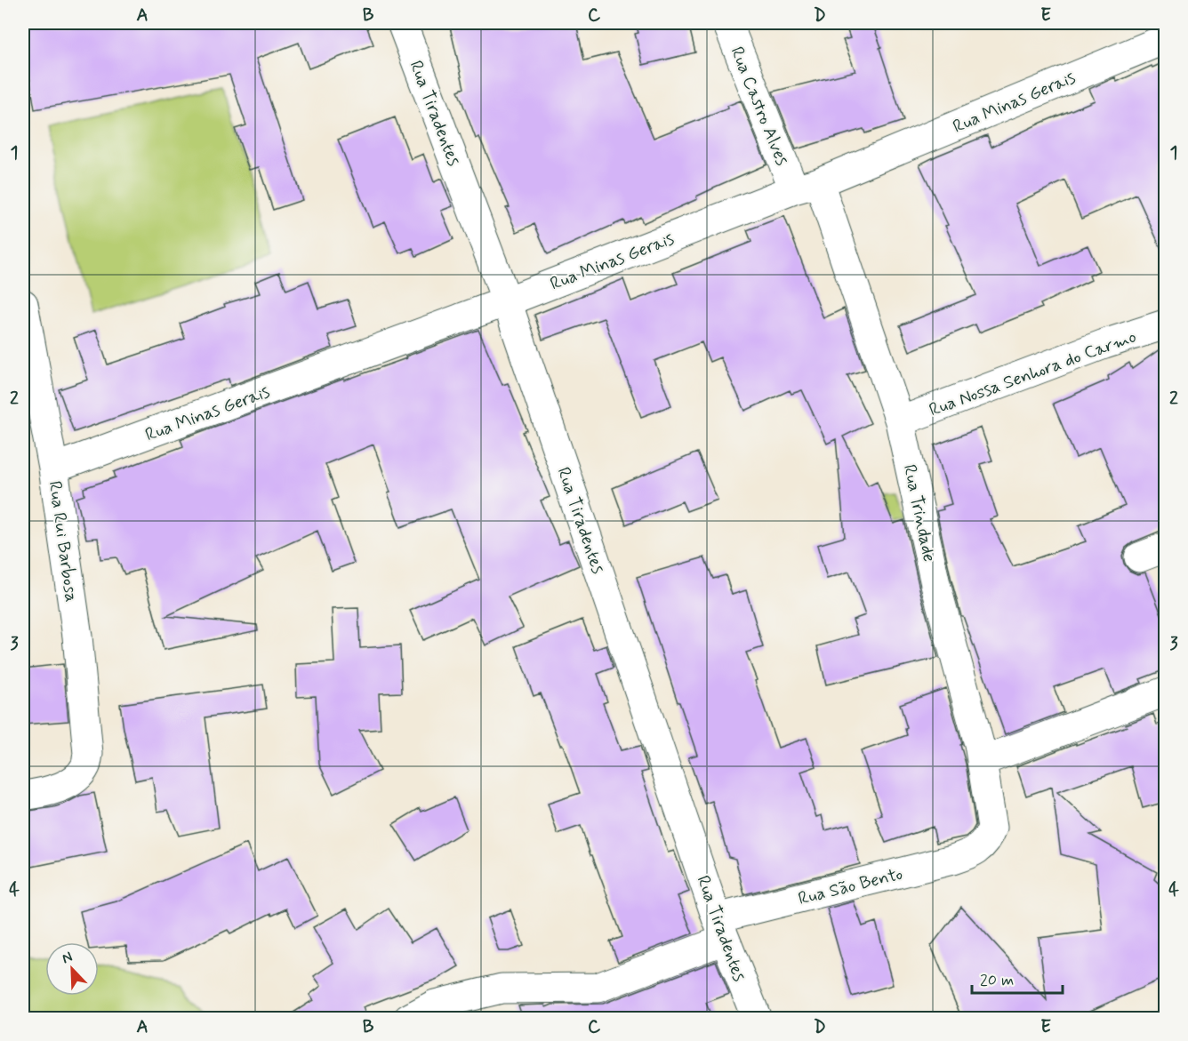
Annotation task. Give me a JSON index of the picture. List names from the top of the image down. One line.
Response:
{"streets":{"street":["Rua Minas Gerais","Rua Castro Alves","Rua Tiradentes","Rua Nossa Senhora do Carmo","Rua Trindade","Rua Rui Barbosa","Rua São Bento"]},"crossings":[["Rua Minas Gerais","Rua Castro Alves"],["Rua Minas Gerais","Rua Tiradentes"],["Rua Minas Gerais","Rua Trindade"],["Rua Minas Gerais","Rua Rui Barbosa"],["Rua Castro Alves","Rua Trindade"],["Rua Tiradentes","Rua São Bento"],["Rua Nossa Senhora do Carmo","Rua Trindade"],["Rua Trindade","Rua São Bento"]],"scale_bar":"20 m","north":"top left","grid":{"columns":["A","B","C","D","E"],"rows":["1","2","3","4"]}}
